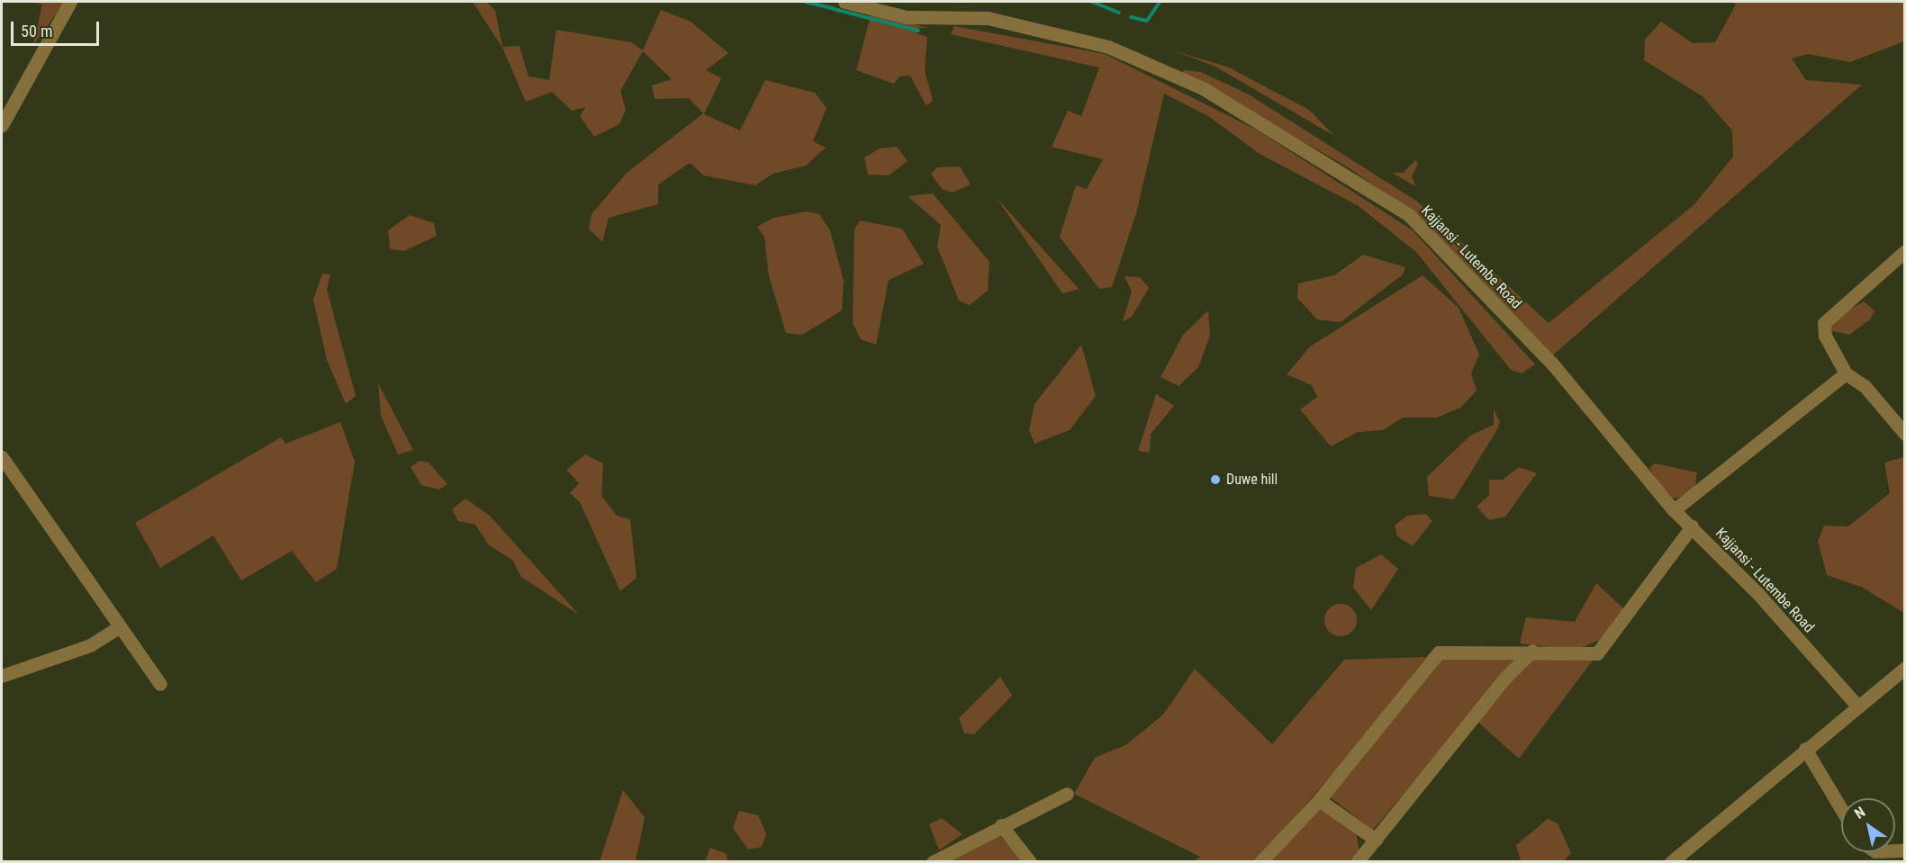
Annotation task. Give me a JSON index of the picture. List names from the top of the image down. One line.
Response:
{"streets":{"street":["Kajjansi - Lutembe Road"]},"places":["Duwe hill"],"scale_bar":"50 m","north":"top left"}
